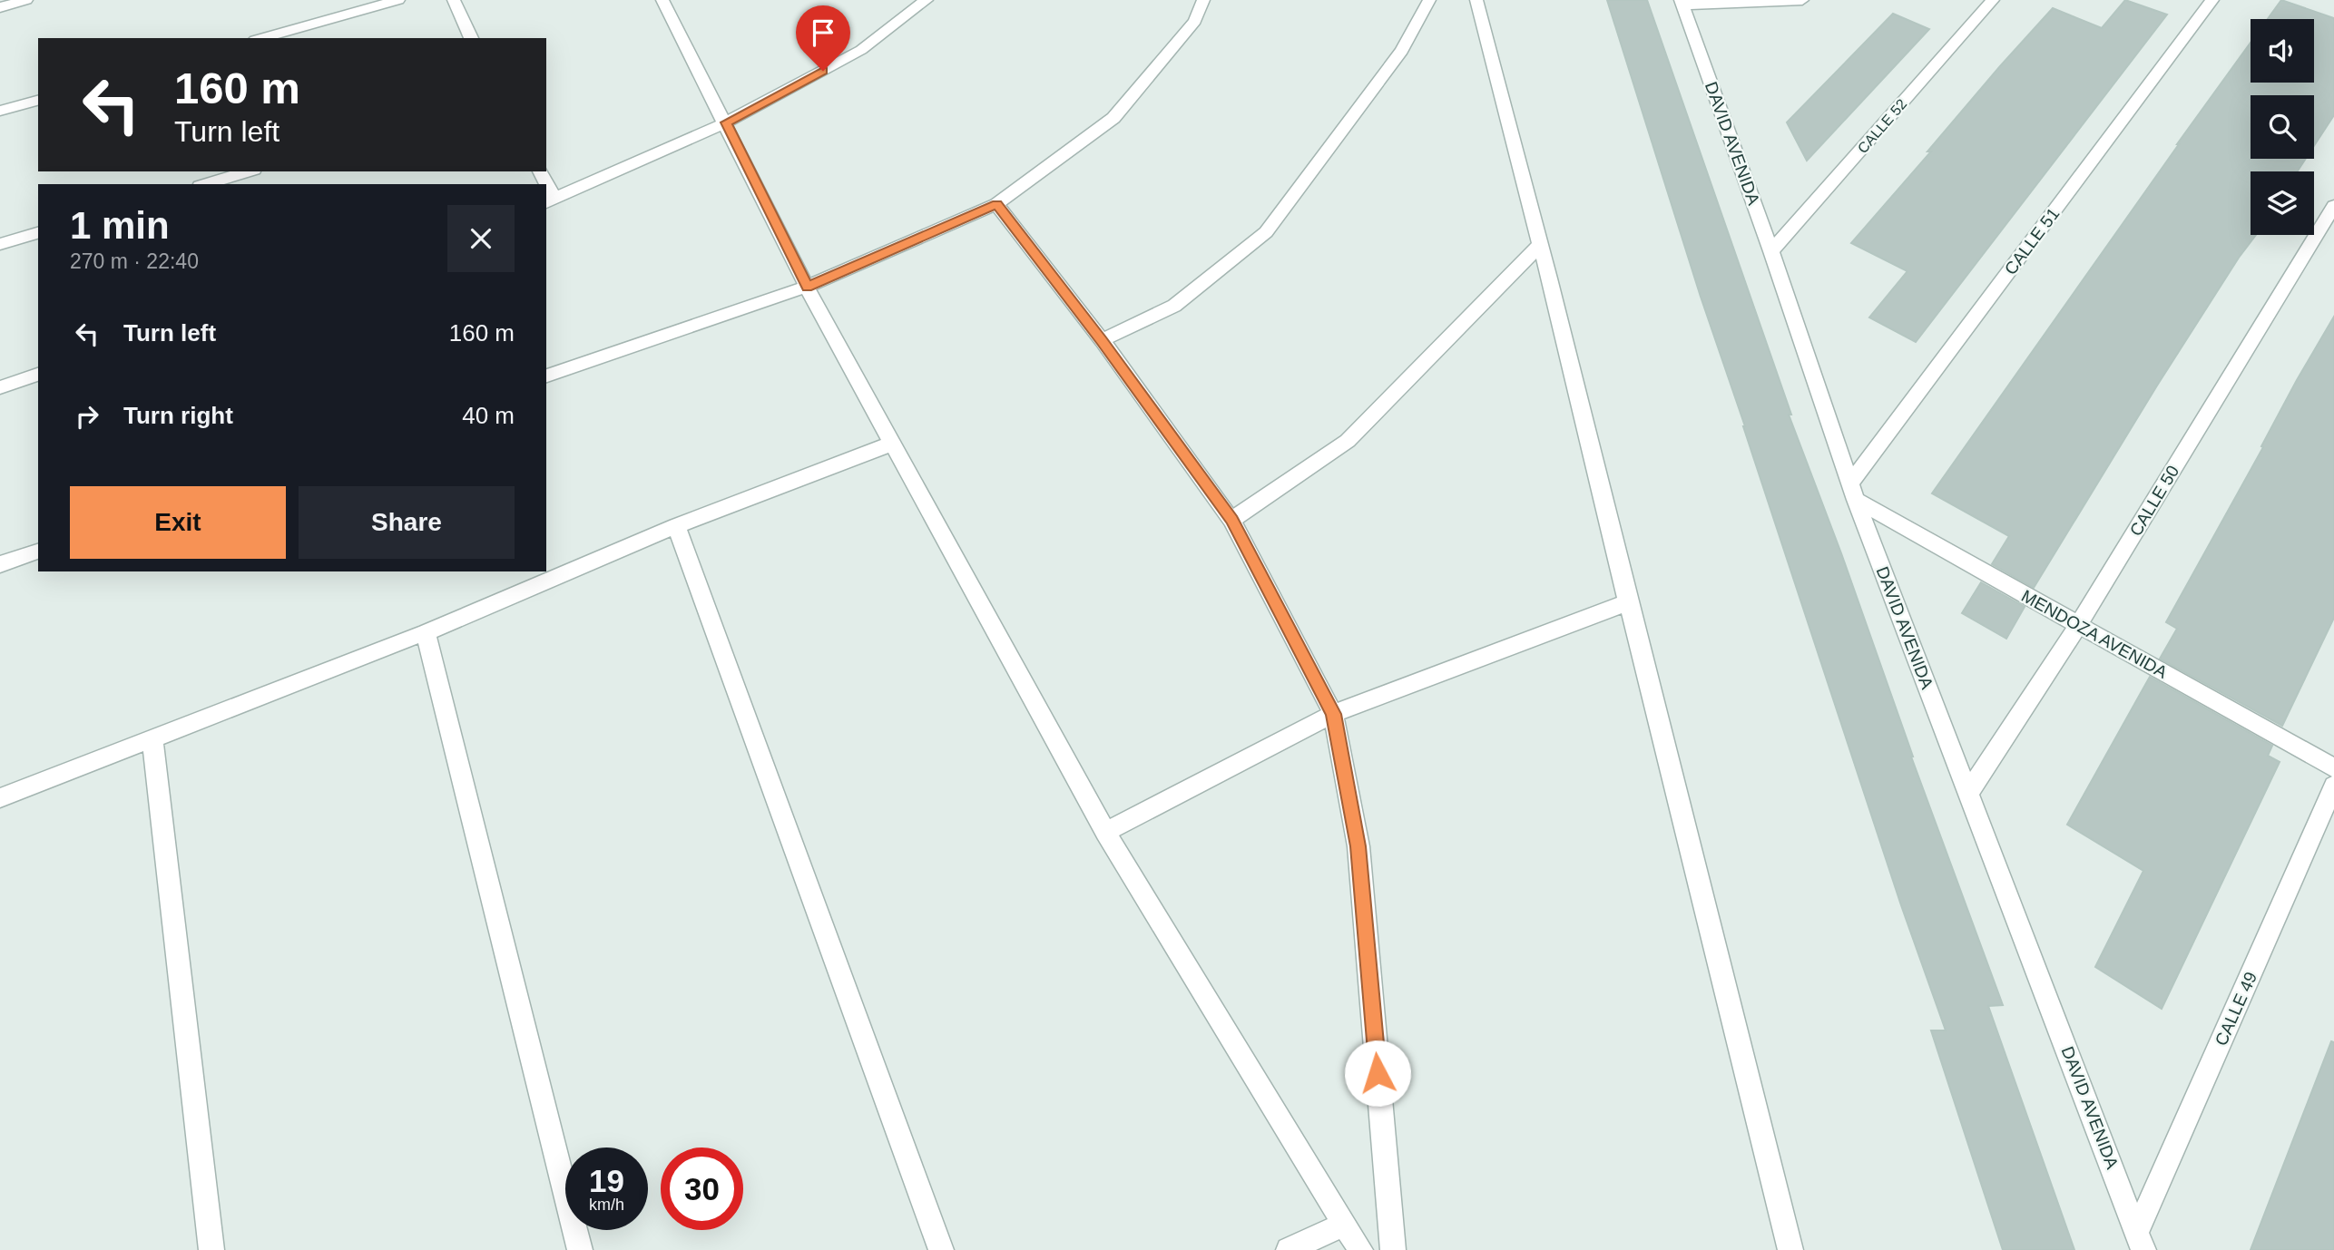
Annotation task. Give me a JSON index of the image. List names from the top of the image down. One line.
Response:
{"streets":{"street":["CALLE 52","DAVID AVENIDA","CALLE 51","CALLE 50","MENDOZA AVENIDA","CALLE 49"]},"crossings":[["CALLE 52","DAVID AVENIDA"],["DAVID AVENIDA","CALLE 51"],["DAVID AVENIDA","CALLE 50"],["DAVID AVENIDA","MENDOZA AVENIDA"],["DAVID AVENIDA","CALLE 49"],["CALLE 51","MENDOZA AVENIDA"],["CALLE 50","MENDOZA AVENIDA"]],"page":{"turn":["160 m","Turn left"],"heading":["1 min","270 m · 22:40"],"list":[{"name":"Turn left","value":"160 m"},{"name":"Turn right","value":"40 m"}],"buttons":["Exit","Share"],"speed":"19 km/h","limit":"30"}}
